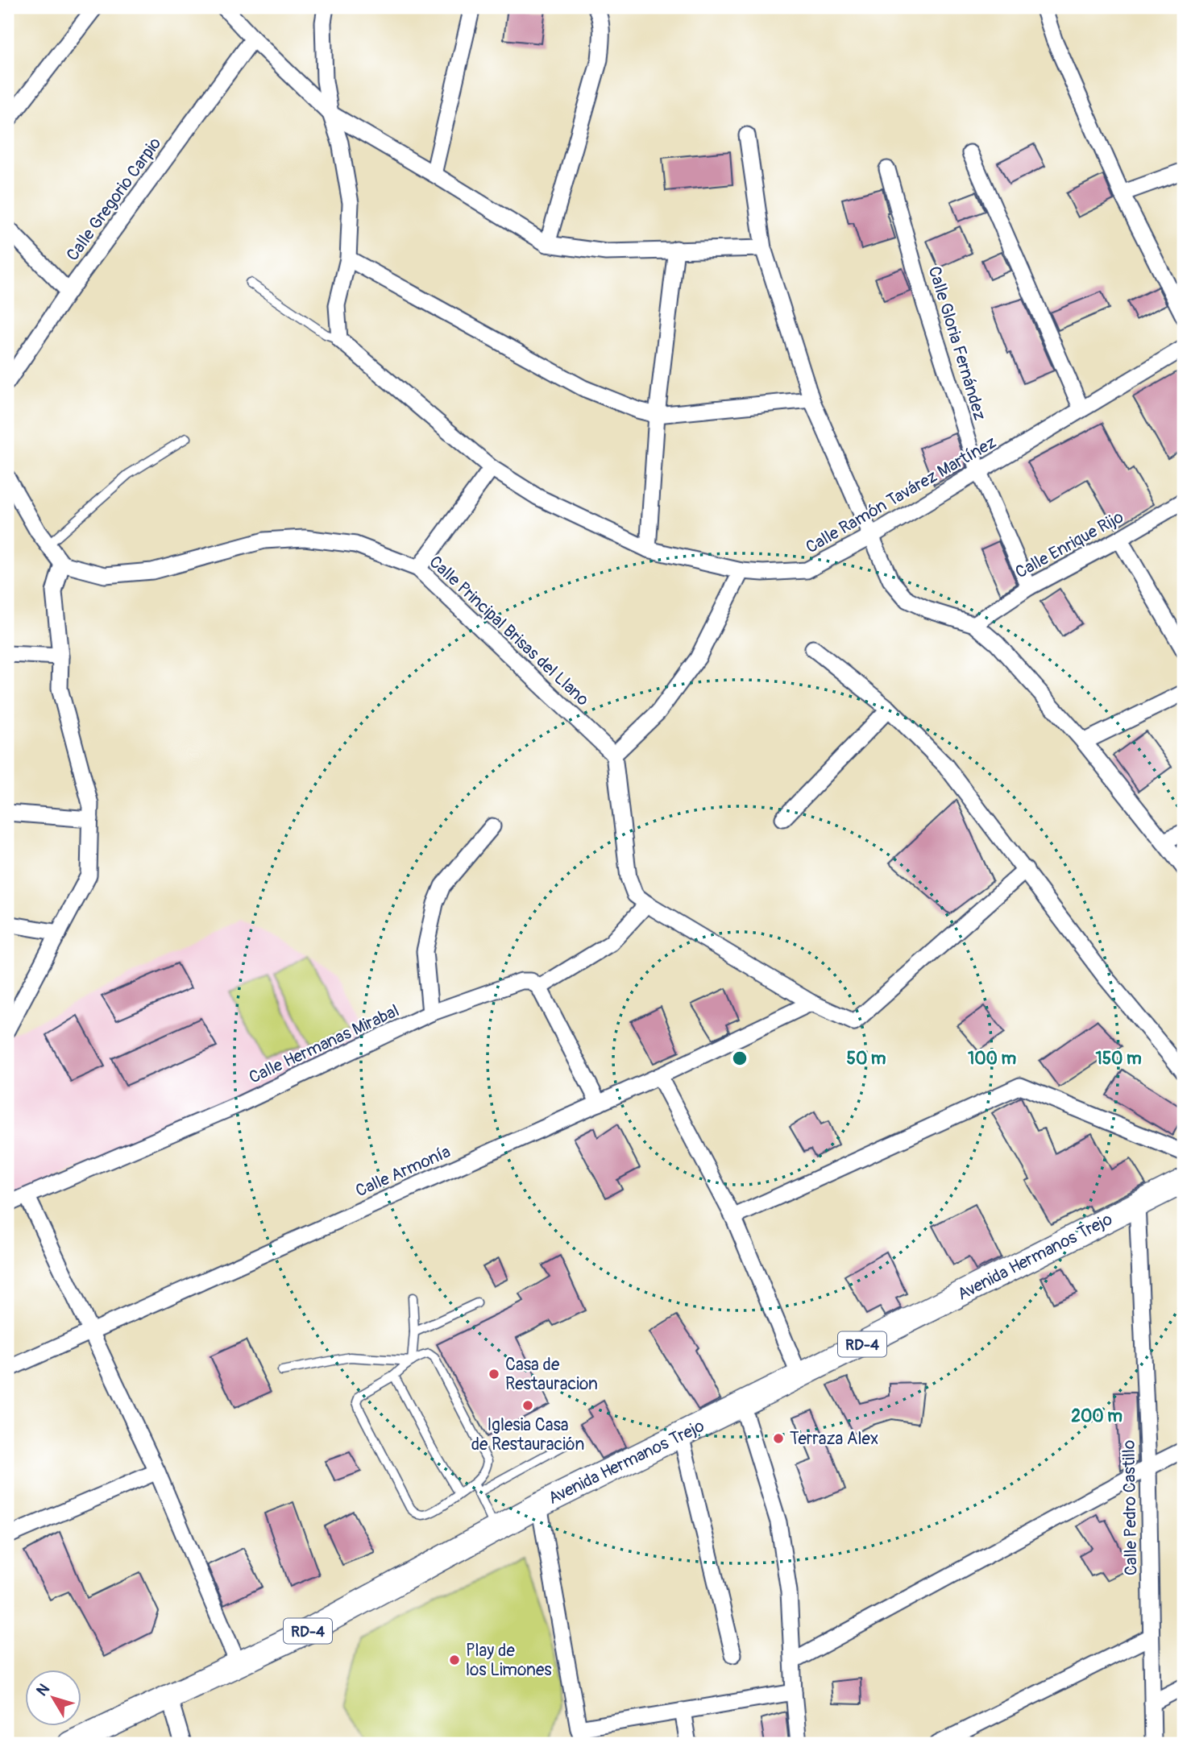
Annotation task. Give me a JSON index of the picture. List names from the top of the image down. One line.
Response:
{"streets":{"main road":["Avenida Hermanos Trejo","RD-4"],"street":["Calle Gregorio Carpio","Calle Gloria Fernández","Calle Ramón Tavárez Martínez","Calle Enrique Rijo","Calle Principal Brisas del Llano","Calle Hermanas Mirabal","Calle Armonía","Calle Pedro Castillo"]},"crossings":[["Calle Gloria Fernández","Calle Ramón Tavárez Martínez"],["Calle Gloria Fernández","Calle Enrique Rijo"],["Avenida Hermanos Trejo","Calle Pedro Castillo"]],"places":["Casa de Restauracion","Iglesia Casa de Restauración","Terraza Alex","Play de los Limones"],"north":"top left","rings":["50 m","100 m","150 m","200 m"]}
